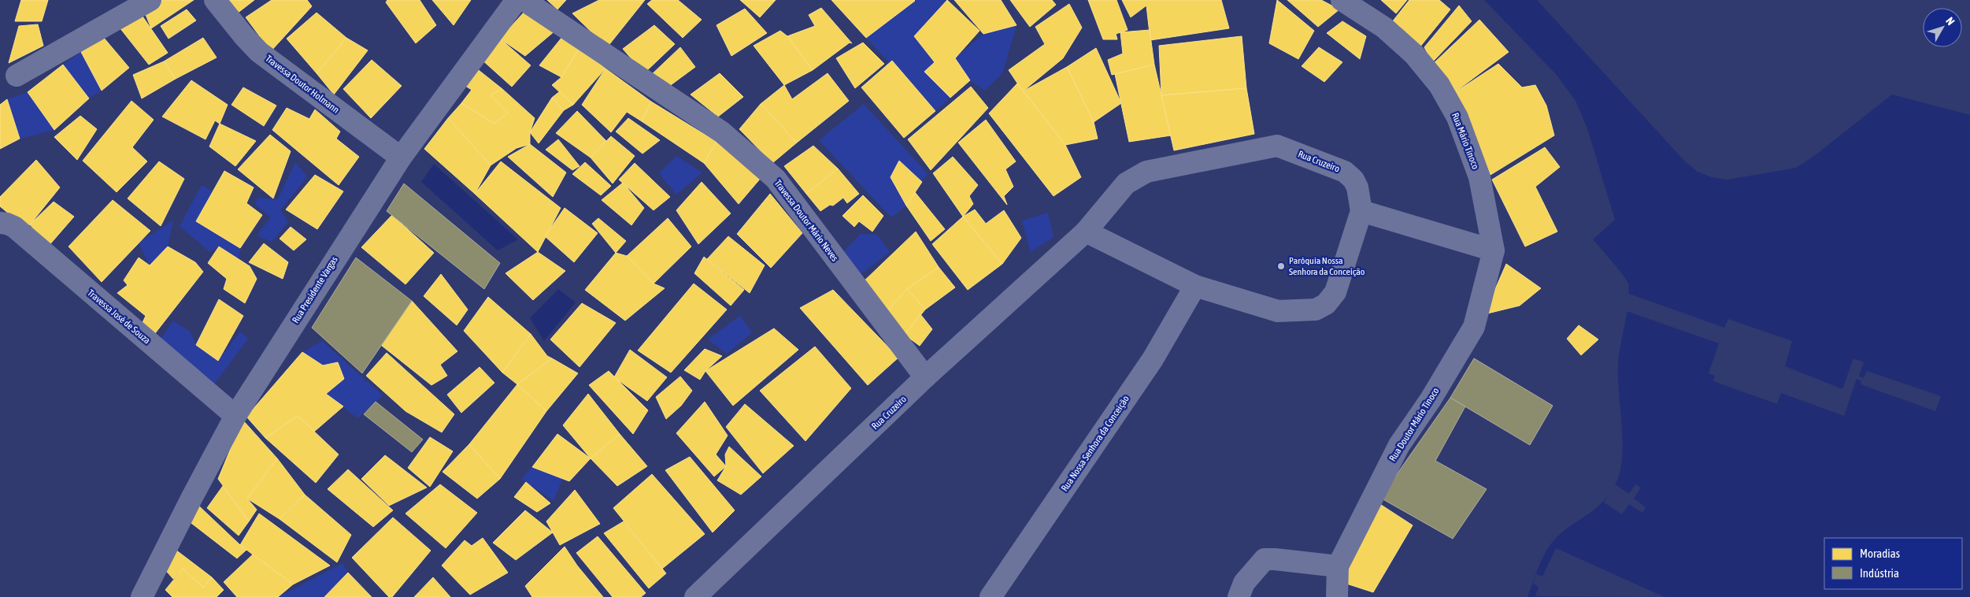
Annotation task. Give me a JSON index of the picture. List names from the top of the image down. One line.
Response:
{"streets":{"street":["Travessa Doutor Holmann","Rua Mário Tinoco","Rua Cruzeiro","Travessa Doutor Mário Neves","Rua Presidente Vargas","Travessa José de Souza","Rua Doutor Mário Tinoco","Rua Nossa Senhora da Conceição"]},"crossings":[["Travessa Doutor Holmann","Rua Presidente Vargas"],["Rua Mário Tinoco","Rua Doutor Mário Tinoco"],["Rua Cruzeiro","Travessa Doutor Mário Neves"],["Rua Cruzeiro","Rua Nossa Senhora da Conceição"],["Rua Presidente Vargas","Travessa José de Souza"]],"places":["Paróquia Nossa Senhora da Conceição"],"legend":["Moradias","Indústria"],"north":"top right"}
